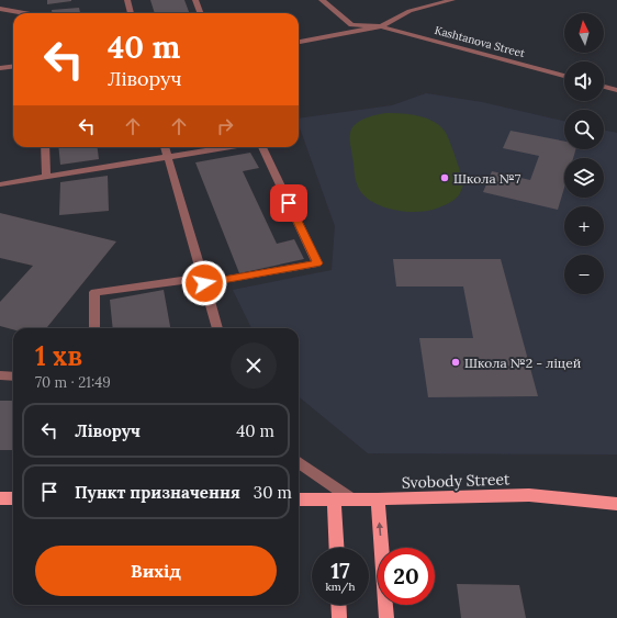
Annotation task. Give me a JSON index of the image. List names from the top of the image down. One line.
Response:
{"streets":{"main road":["Svobody Street"],"street":["Kashtanova Street"]},"places":["Школа №7","Школа №2 - ліцей"],"north":"top","page":{"map_buttons":["+","−"],"turn":["40 m","Ліворуч"],"heading":["1 хв","70 m · 21:49"],"list":[{"name":"Ліворуч","value":"40 m"},{"name":"Пункт призначення","value":"30 m"}],"buttons":"Вихід","speed":"17 km/h","limit":"20"}}
